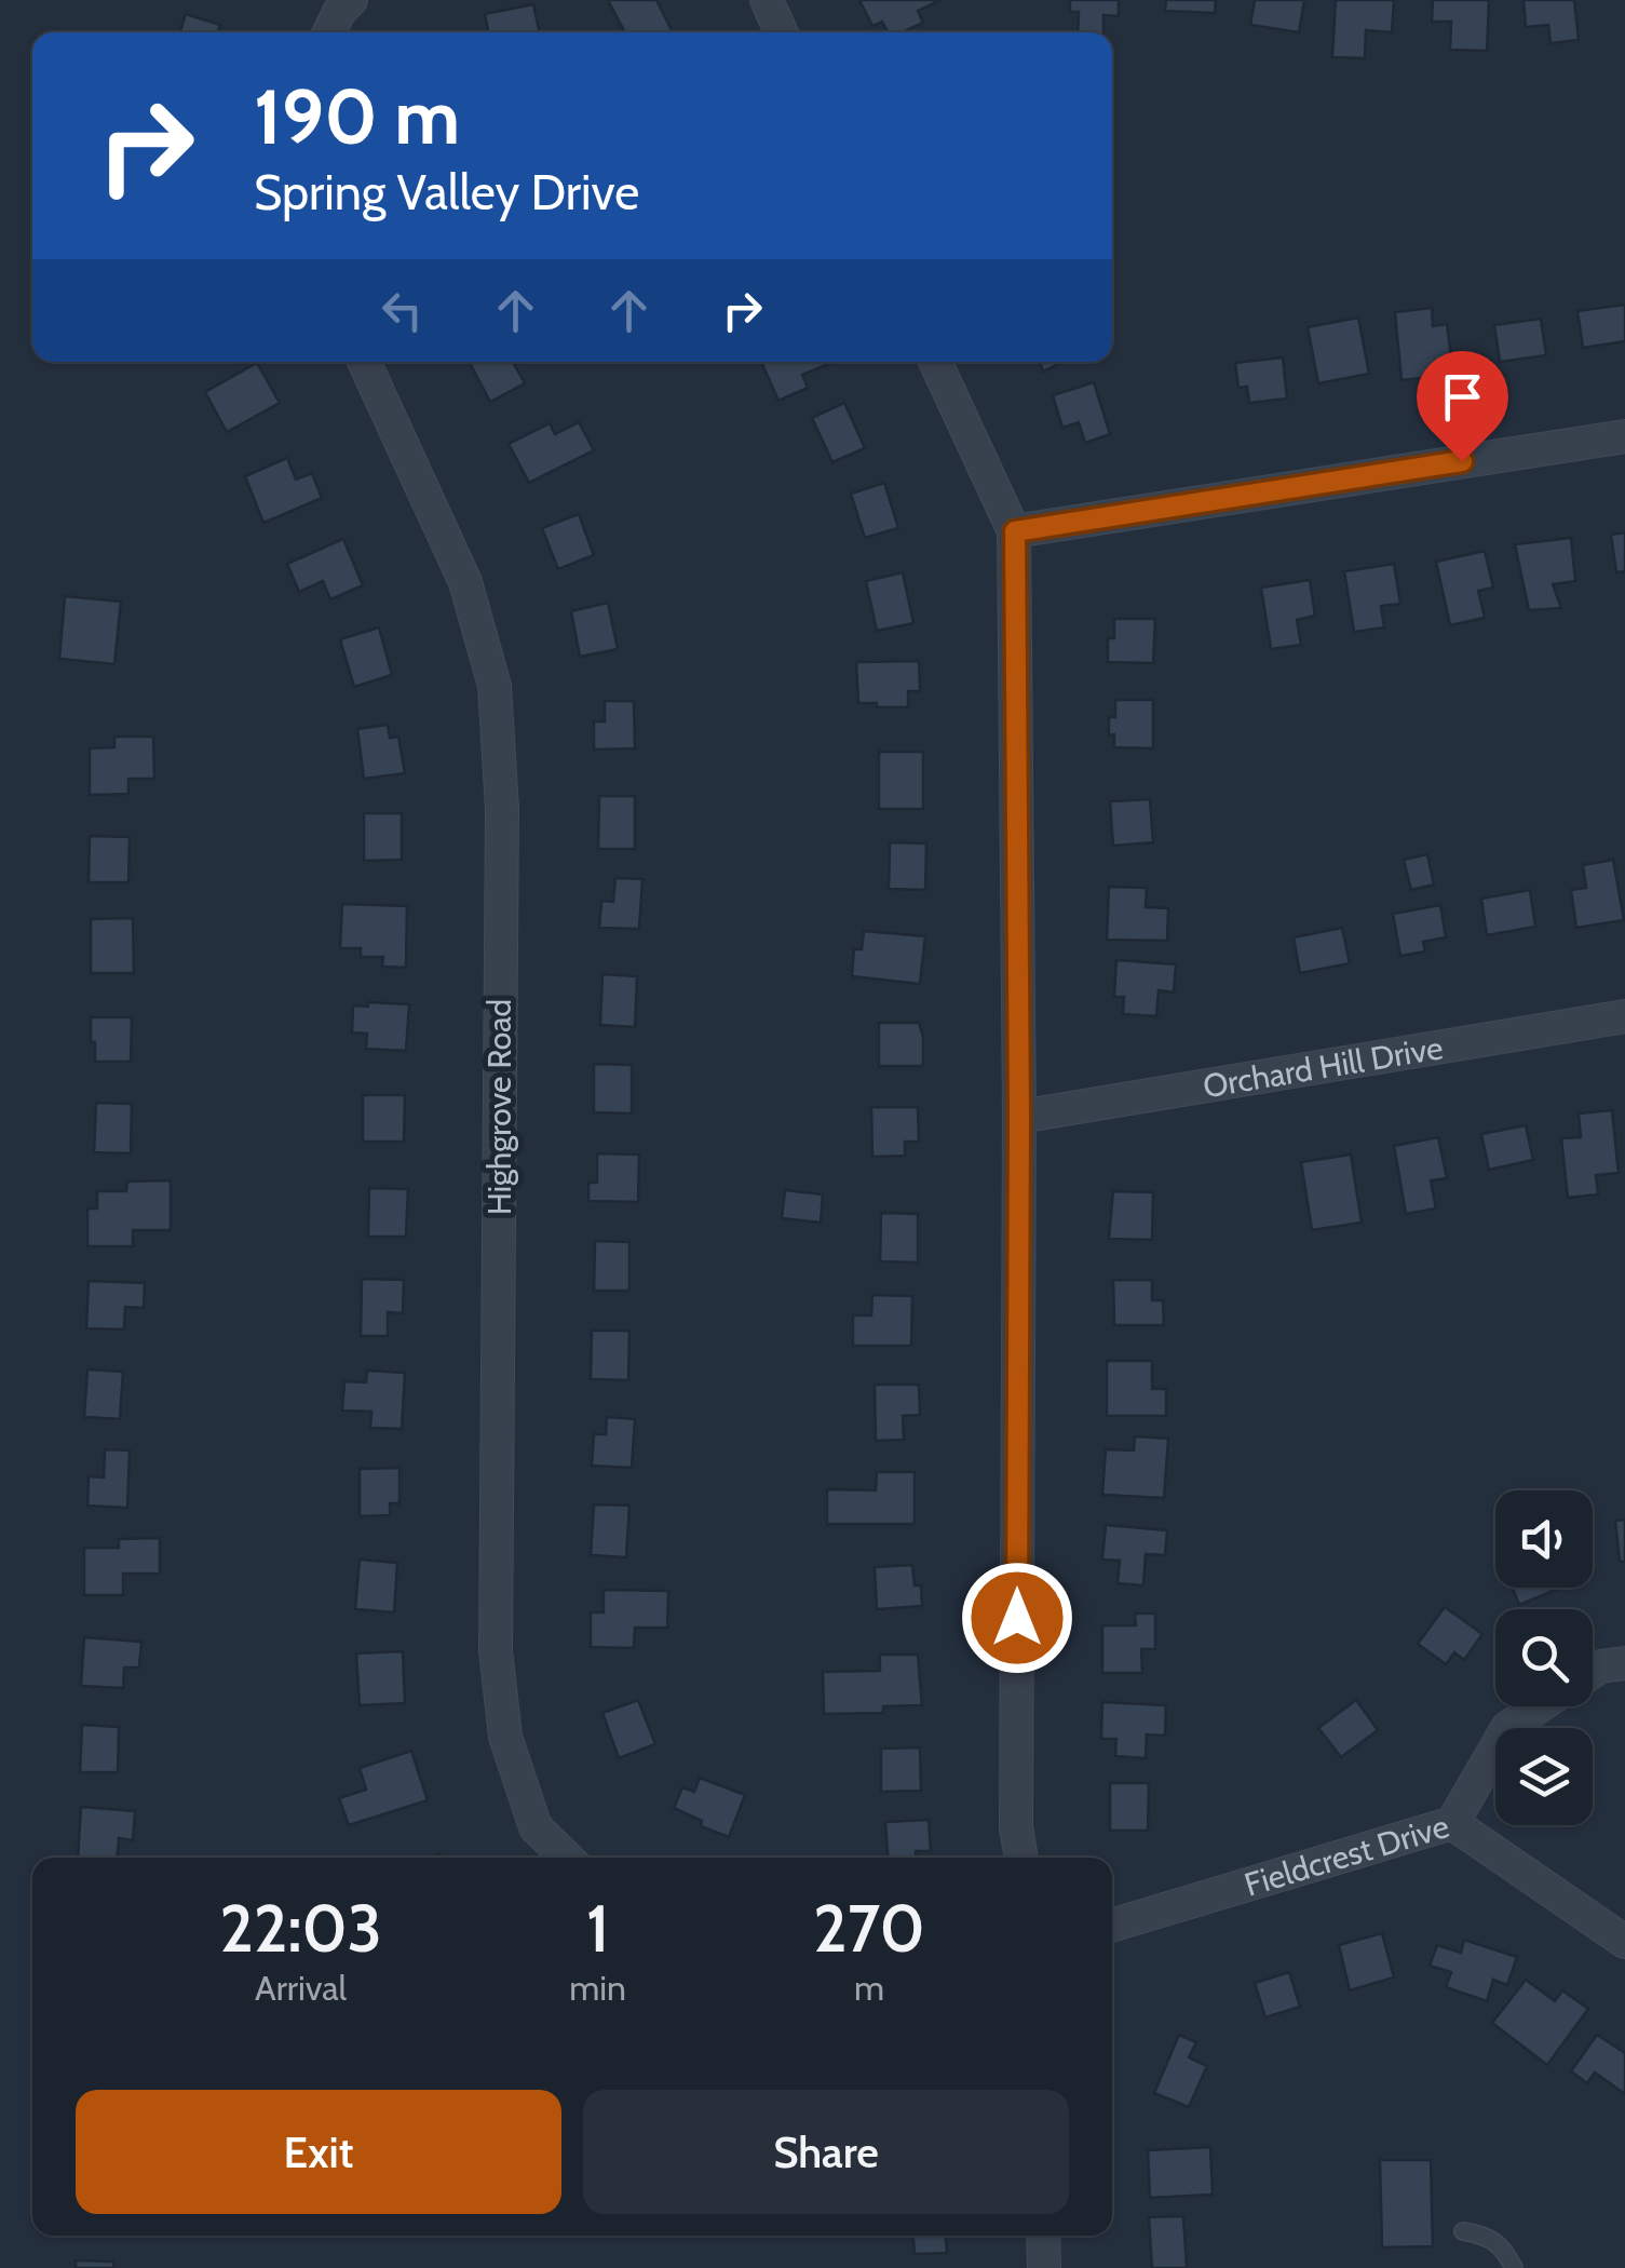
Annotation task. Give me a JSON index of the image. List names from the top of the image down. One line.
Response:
{"streets":{"street":["Orchard Hill Drive","Highgrove Road","Fieldcrest Drive"]},"page":{"turn":["190 m","Spring Valley Drive"],"eta":["22:03","Arrival","1","min","270","m"],"buttons":["Exit","Share"]}}
